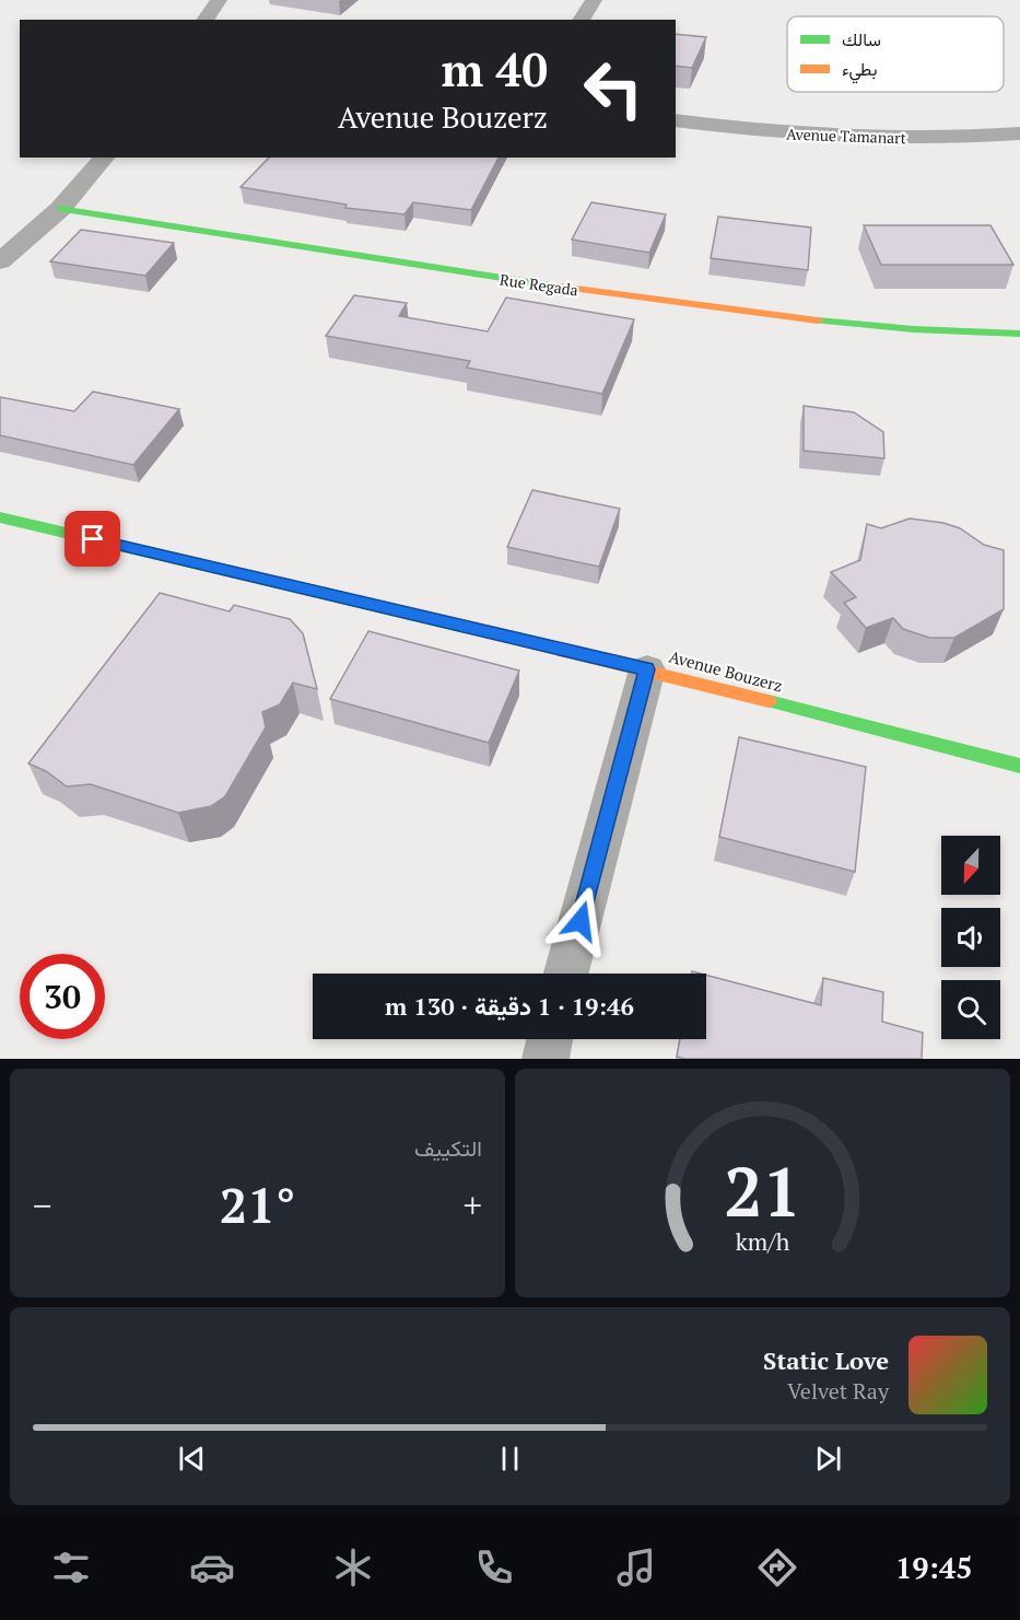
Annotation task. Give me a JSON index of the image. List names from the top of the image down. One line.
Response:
{"streets":{"street":["Avenue Tamanart","Rue Regada","Avenue Bouzerz"]},"legend":["سالك","بطيء"],"north":"bottom","page":{"turn":["40 m","Avenue Bouzerz"],"limit":"30","trip":"19:46 · 1 دقيقة · 130 m","tile":"التكييف","heat":["−","21°","+"],"song":["Static Love","Velvet Ray"],"tabs":"19:45","gauge":["21","km/h"]}}
